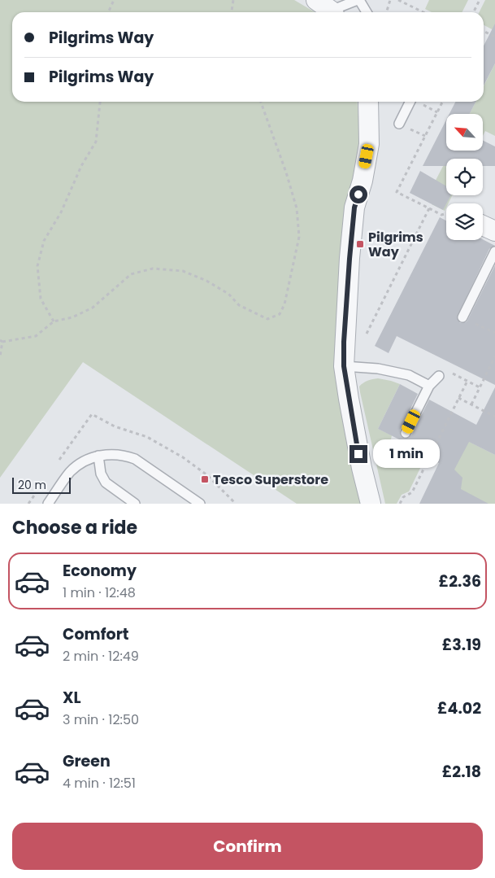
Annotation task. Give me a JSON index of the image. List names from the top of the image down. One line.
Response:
{"places":{"transit":["Pilgrims Way","Tesco Superstore"]},"scale_bar":"20 m","north":"top left","page":{"banner":["Pilgrims Way","Pilgrims Way"],"bubble":"1 min","scale":"20 m","heading":"Choose a ride","list":[{"name":"Economy","note":"1 min · 12:48","value":"£2.36"},{"name":"Comfort","note":"2 min · 12:49","value":"£3.19"},{"name":"XL","note":"3 min · 12:50","value":"£4.02"},{"name":"Green","note":"4 min · 12:51","value":"£2.18"}],"buttons":"Confirm"}}
